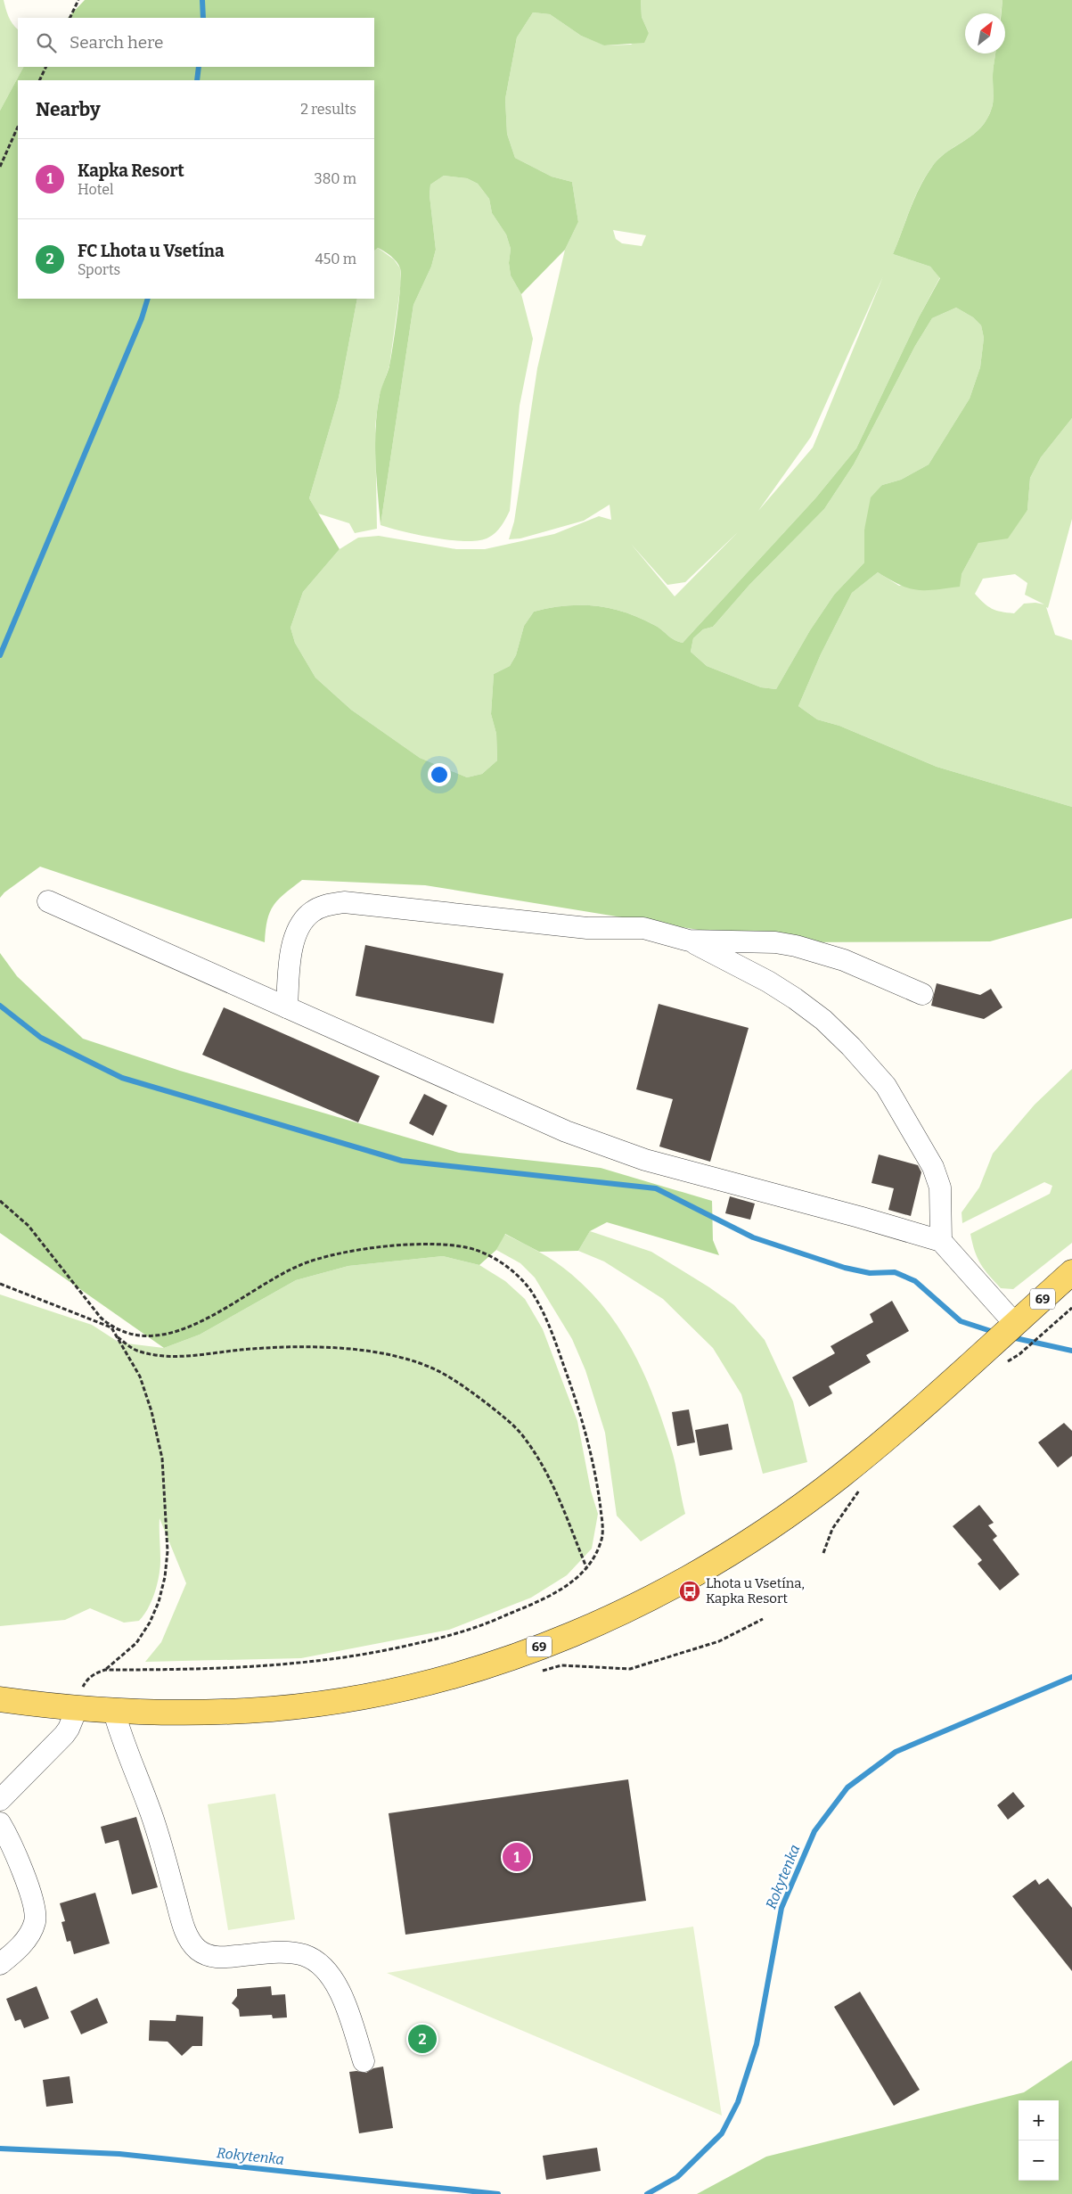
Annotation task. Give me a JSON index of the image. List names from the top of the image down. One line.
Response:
{"streets":{"main road":["69"]},"water":["Rokytenka"],"places":{"bus stop":["Lhota u Vsetína, Kapka Resort"]},"north":"top right","page":{"search":"Search here","heading":["Nearby","2 results"],"list":[{"mark":"1","name":"Kapka Resort","note":"Hotel","value":"380 m"},{"mark":"2","name":"FC Lhota u Vsetína","note":"Sports","value":"450 m"}],"pins":["1","2"],"map_buttons":["+","−"]}}
